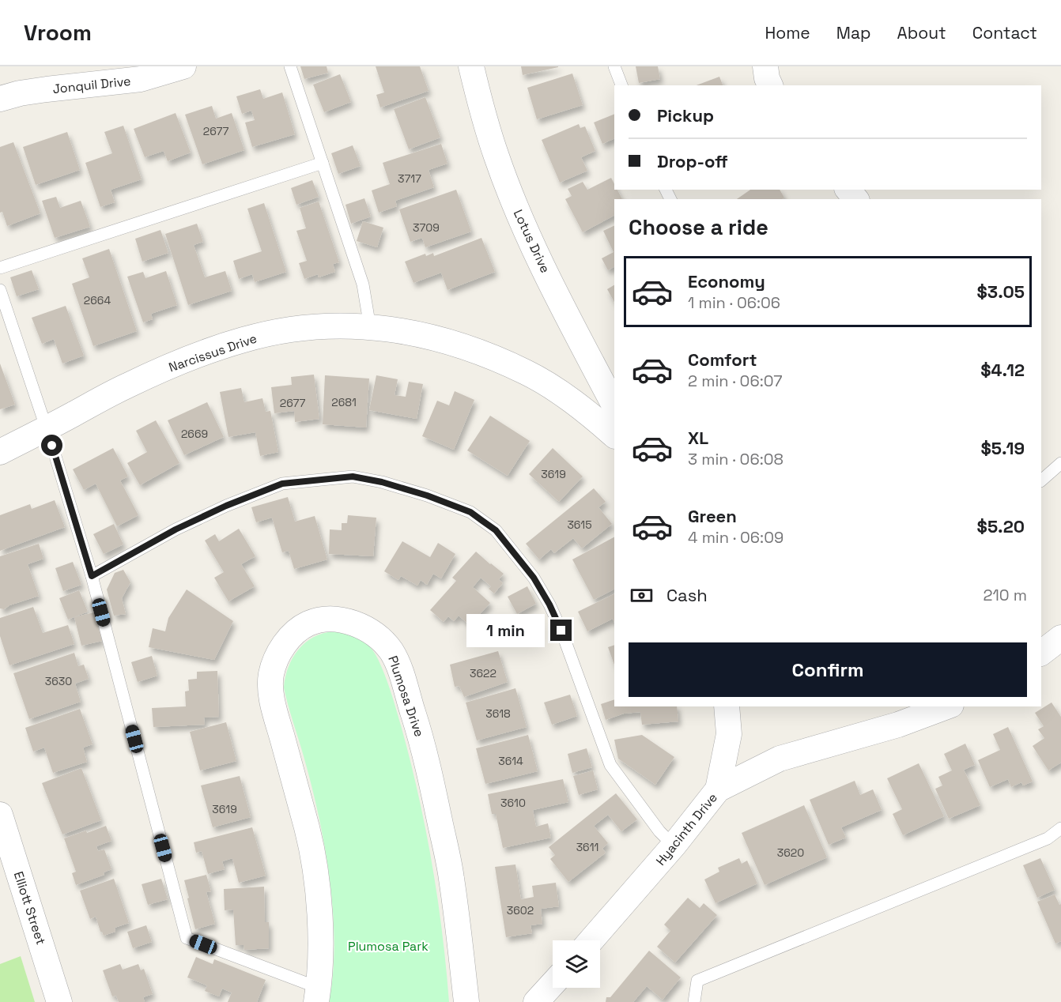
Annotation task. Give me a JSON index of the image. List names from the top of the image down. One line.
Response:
{"streets":{"street":["Jonquil Drive","Lotus Drive","Narcissus Drive","Plumosa Drive","Hyacinth Drive","Elliott Street"]},"parks":["Plumosa Park"],"house_numbers":["2677","3717","3709","2664","2681","2677","2669","3619","3615","3622","3630","3618","3614","3610","3619","3611","3620","3602"],"page":{"header":"Vroom","nav":["Home","Map","About","Contact"],"banner":["Pickup","Drop-off"],"heading":"Choose a ride","list":[{"name":"Economy","note":"1 min · 06:06","value":"$3.05"},{"name":"Comfort","note":"2 min · 06:07","value":"$4.12"},{"name":"XL","note":"3 min · 06:08","value":"$5.19"},{"name":"Green","note":"4 min · 06:09","value":"$5.20"}],"pay":["Cash","210 m"],"bubble":"1 min","buttons":"Confirm"}}
